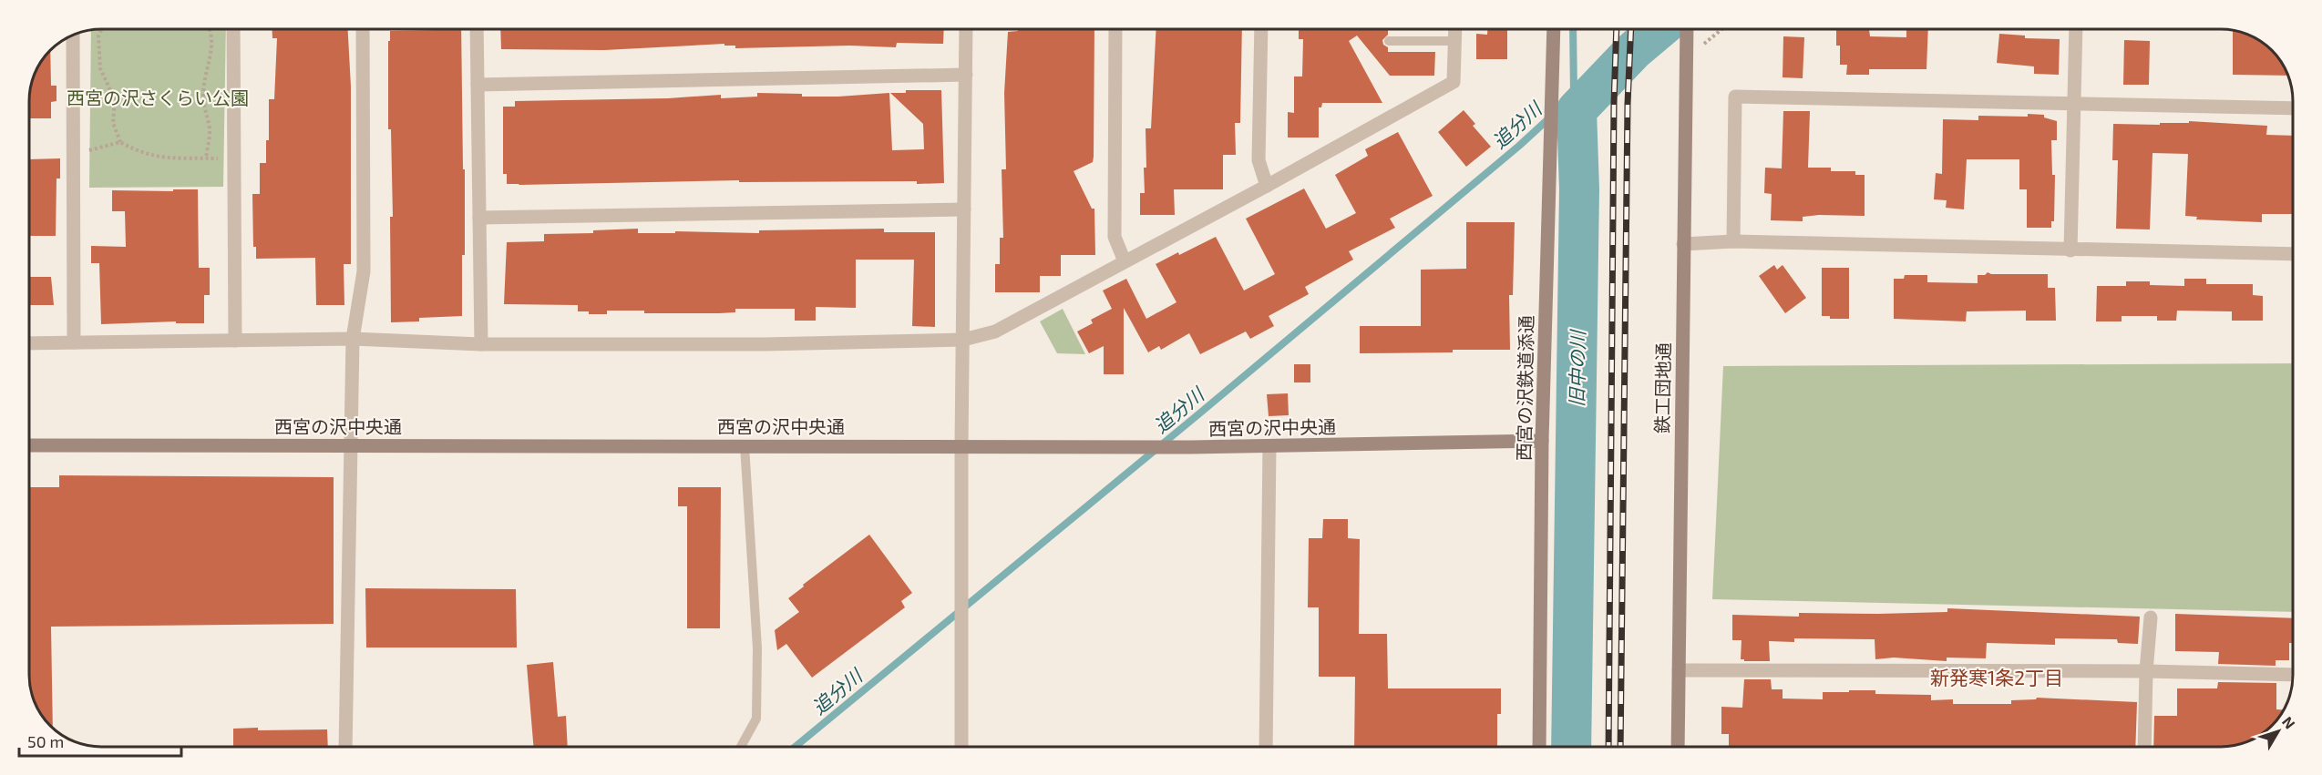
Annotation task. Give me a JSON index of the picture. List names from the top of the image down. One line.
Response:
{"streets":{"street":["西宮の沢鉄道添通","鉄工団地通","西宮の沢中央通"]},"crossings":[["西宮の沢鉄道添通","西宮の沢中央通"]],"districts":["新発寒1条2丁目"],"water":["追分川","旧中の川"],"parks":["西宮の沢さくらい公園"],"scale_bar":"50 m","north":"top right"}
